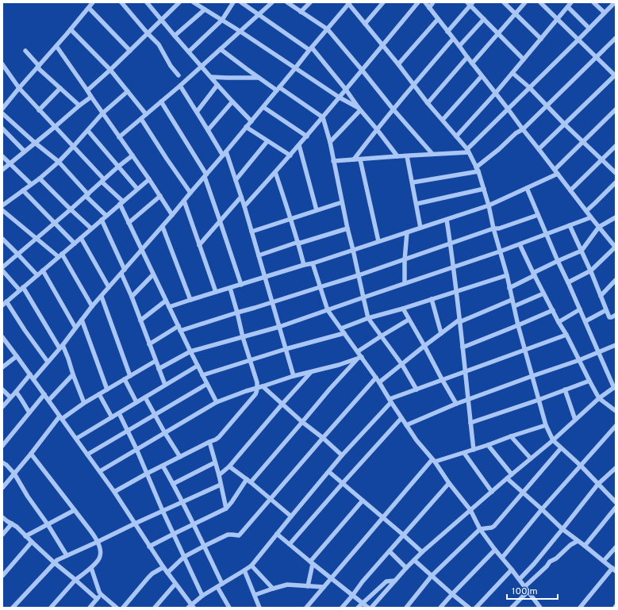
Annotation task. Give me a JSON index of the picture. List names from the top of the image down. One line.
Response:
{"scale_bar":"100 m"}
